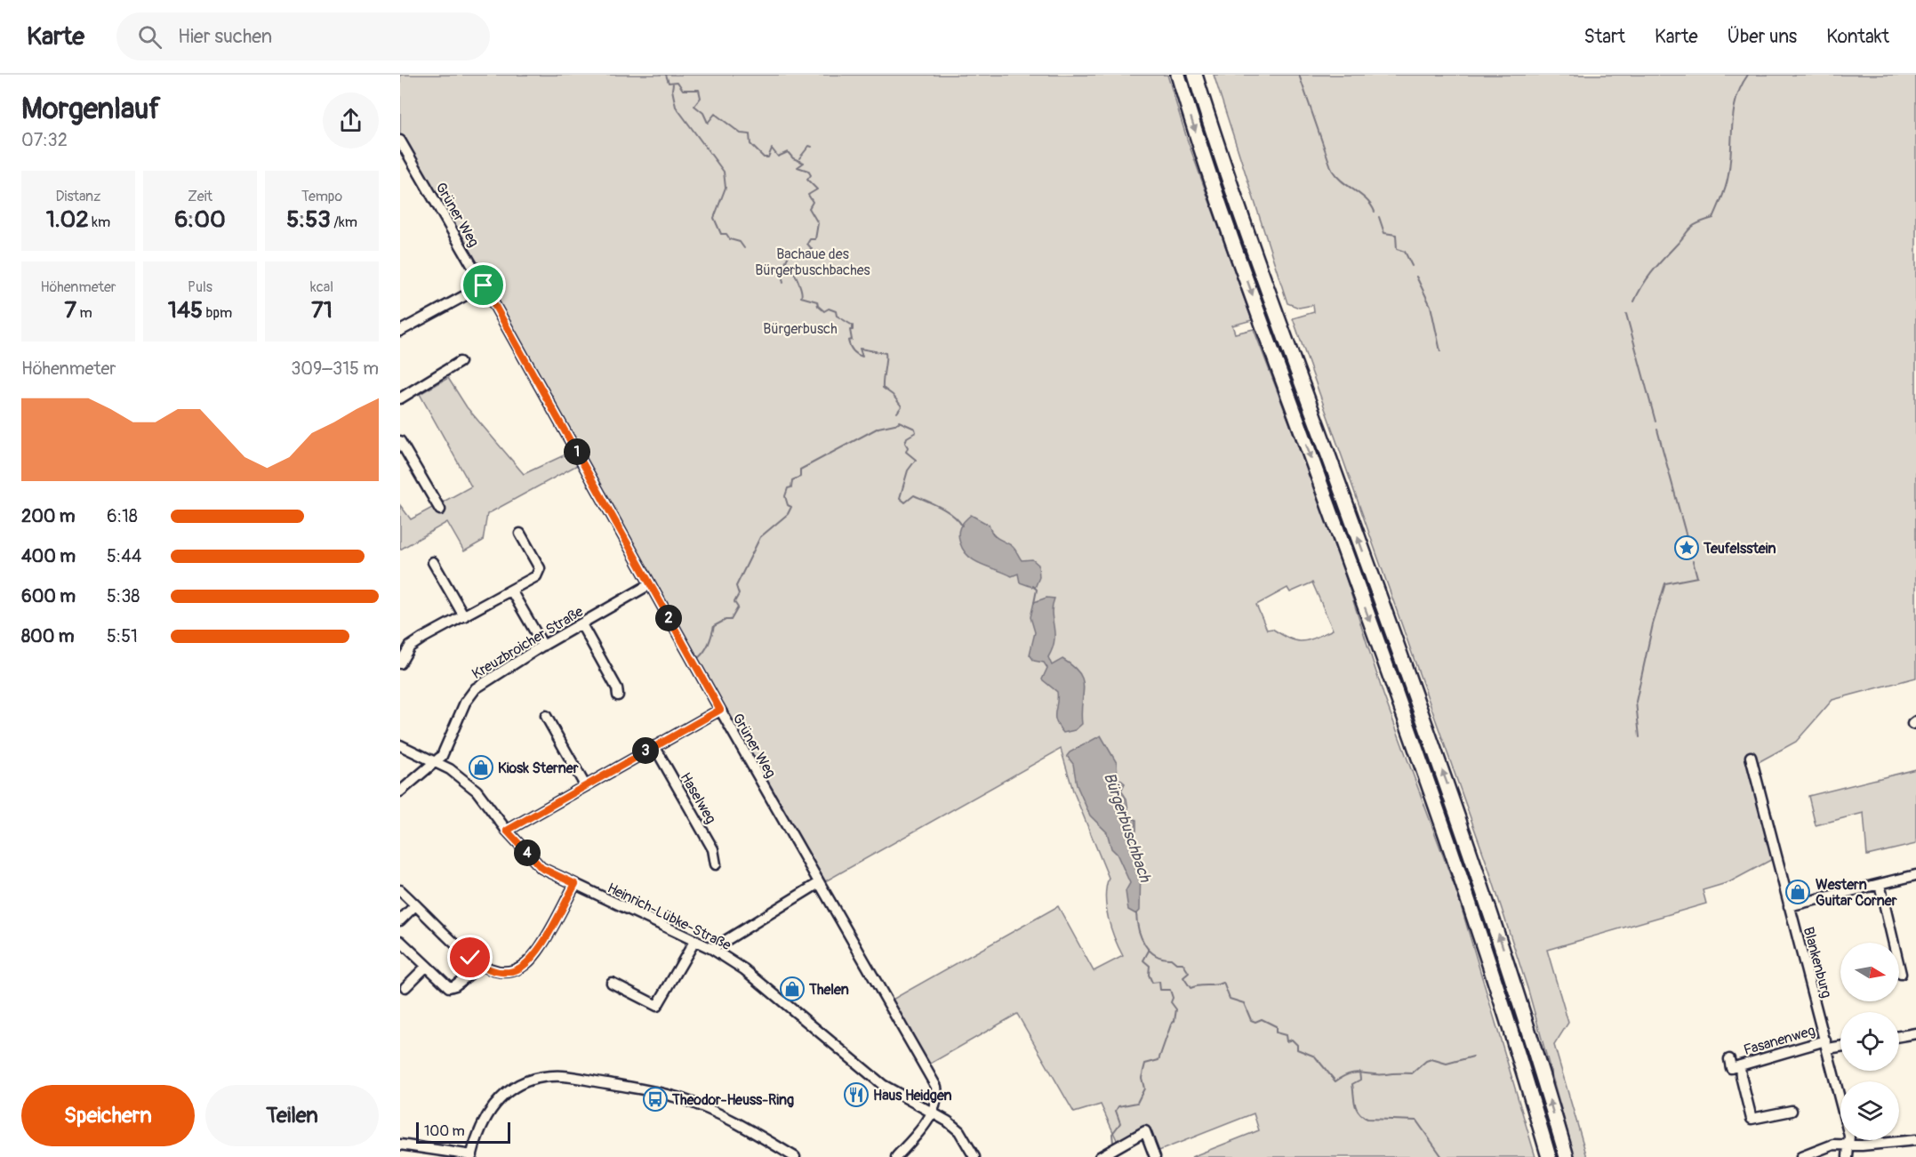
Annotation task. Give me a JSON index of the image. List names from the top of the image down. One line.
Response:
{"streets":{"street":["Grüner Weg","Kreuzbroicher Straße","Haselweg","Heinrich-Lübke-Straße","Blankenburg","Fasanenweg"]},"crossings":[["Grüner Weg","Kreuzbroicher Straße"],["Grüner Weg","Heinrich-Lübke-Straße"],["Kreuzbroicher Straße","Heinrich-Lübke-Straße"],["Blankenburg","Fasanenweg"]],"water":["Bürgerbuschbach"],"parks":["Bachaue des Bürgerbuschbaches","Bürgerbusch"],"places":{"place":["Teufelsstein"],"shop":["Kiosk Sterner","Western Guitar Corner","Thelen"],"restaurant":["Haus Heidgen"],"bus stop":["Theodor-Heuss-Ring"]},"scale_bar":"100 m","north":"right","page":{"header":"Karte","search":"Hier suchen","nav":["Start","Karte","Über uns","Kontakt"],"heading":["Morgenlauf","07:32"],"stats":[["Distanz","1.02 km"],["Zeit","6:00"],["Tempo","5:53 /km"],["Höhenmeter","7 m"],["Puls","145 bpm"],["kcal","71"]],"chart":["Höhenmeter","309–315 m"],"pins":["1","2","3","4"],"list":[{"name":"200 m","note":"6:18"},{"name":"400 m","note":"5:44"},{"name":"600 m","note":"5:38"},{"name":"800 m","note":"5:51"}],"buttons":["Speichern","Teilen"],"scale":"100 m"}}
